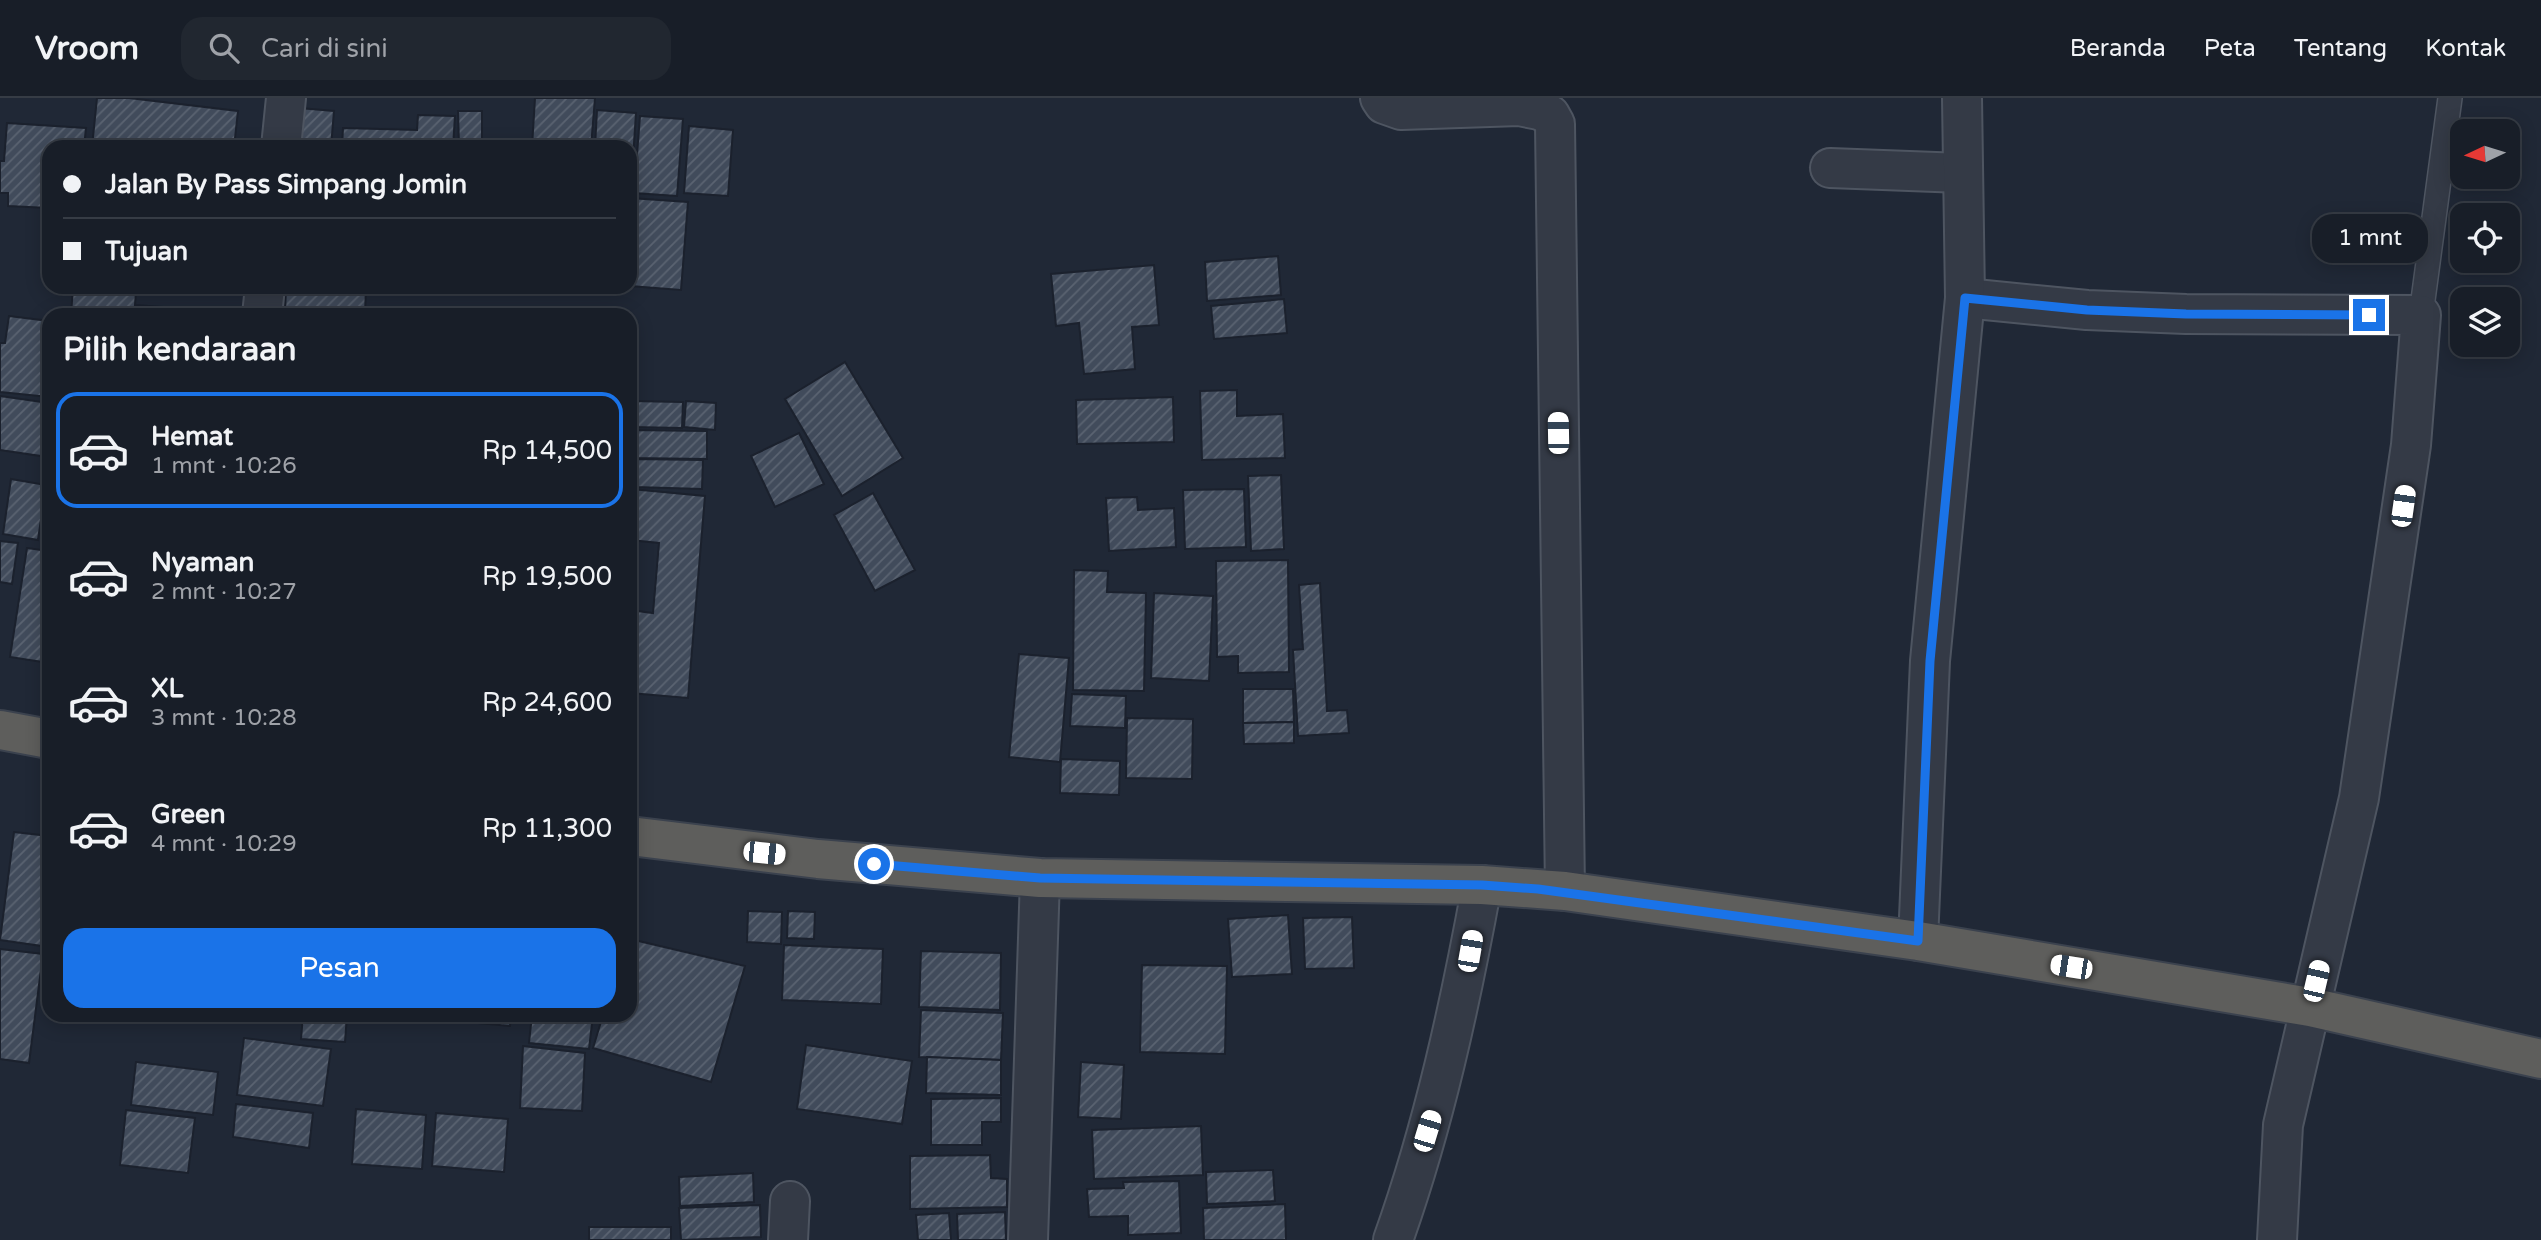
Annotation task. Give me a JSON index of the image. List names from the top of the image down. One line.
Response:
{"north":"left","page":{"header":"Vroom","search":"Cari di sini","nav":["Beranda","Peta","Tentang","Kontak"],"banner":["Jalan By Pass Simpang Jomin","Tujuan"],"bubble":"1 mnt","heading":"Pilih kendaraan","list":[{"name":"Hemat","note":"1 mnt · 10:26","value":"Rp 14,500"},{"name":"Nyaman","note":"2 mnt · 10:27","value":"Rp 19,500"},{"name":"XL","note":"3 mnt · 10:28","value":"Rp 24,600"},{"name":"Green","note":"4 mnt · 10:29","value":"Rp 11,300"}],"buttons":"Pesan"}}
